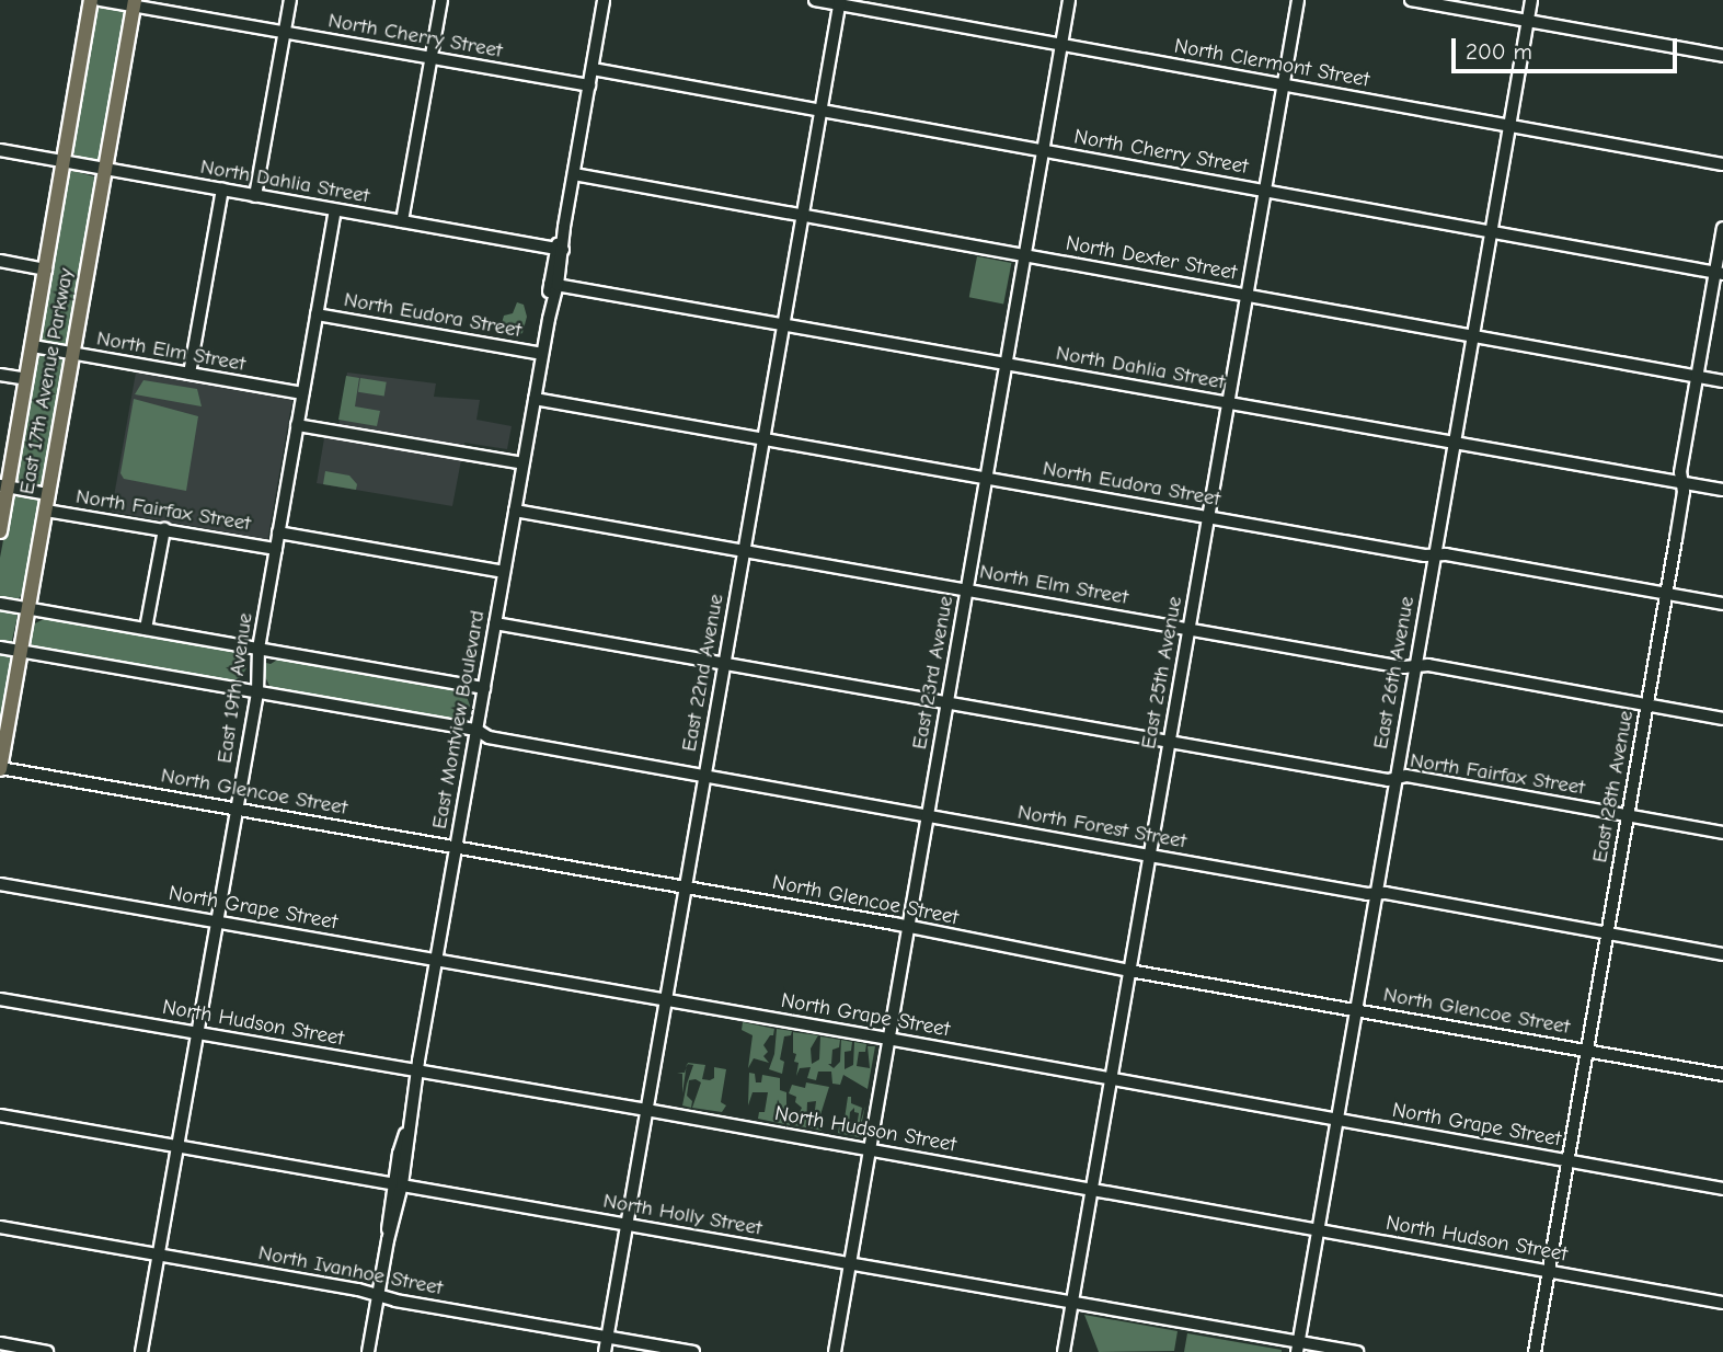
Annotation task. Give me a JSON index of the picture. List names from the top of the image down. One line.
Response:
{"streets":{"main road":["East 17th Avenue Parkway"],"street":["North Cherry Street","North Clermont Street","North Dahlia Street","North Dexter Street","North Eudora Street","North Elm Street","North Fairfax Street","East 22nd Avenue","East 23rd Avenue","East 25th Avenue","East 26th Avenue","East 19th Avenue","East Montview Boulevard","East 28th Avenue","North Glencoe Street","North Forest Street","North Grape Street","North Hudson Street","North Holly Street","North Ivanhoe Street"]},"crossings":[["North Cherry Street","East 17th Avenue Parkway"],["North Cherry Street","East 22nd Avenue"],["North Cherry Street","East 23rd Avenue"],["North Cherry Street","East 25th Avenue"],["North Cherry Street","East 26th Avenue"],["North Cherry Street","East Montview Boulevard"],["North Cherry Street","East 28th Avenue"],["North Clermont Street","East 22nd Avenue"],["North Clermont Street","East 23rd Avenue"],["North Clermont Street","East 25th Avenue"],["North Clermont Street","East 26th Avenue"],["North Dahlia Street","East 17th Avenue Parkway"],["North Dahlia Street","East 22nd Avenue"],["North Dahlia Street","East 23rd Avenue"],["North Dahlia Street","East 25th Avenue"],["North Dahlia Street","East 26th Avenue"],["North Dahlia Street","East 19th Avenue"],["North Dahlia Street","East Montview Boulevard"],["North Dahlia Street","East 28th Avenue"],["North Dexter Street","East 22nd Avenue"],["North Dexter Street","East 23rd Avenue"],["North Dexter Street","East 25th Avenue"],["North Dexter Street","East 26th Avenue"],["North Dexter Street","East Montview Boulevard"],["North Dexter Street","East 28th Avenue"],["North Eudora Street","East 22nd Avenue"],["North Eudora Street","East 23rd Avenue"],["North Eudora Street","East 25th Avenue"],["North Eudora Street","East 26th Avenue"],["North Eudora Street","East 19th Avenue"],["North Eudora Street","East Montview Boulevard"],["North Eudora Street","East 28th Avenue"],["North Elm Street","East 17th Avenue Parkway"],["North Elm Street","East 22nd Avenue"],["North Elm Street","East 23rd Avenue"],["North Elm Street","East 25th Avenue"],["North Elm Street","East 26th Avenue"],["North Elm Street","East 19th Avenue"],["North Elm Street","East Montview Boulevard"],["North Elm Street","East 28th Avenue"],["East 17th Avenue Parkway","North Fairfax Street"],["East 17th Avenue Parkway","North Glencoe Street"],["East 17th Avenue Parkway","North Forest Street"],["North Fairfax Street","East 22nd Avenue"],["North Fairfax Street","East 23rd Avenue"],["North Fairfax Street","East 25th Avenue"],["North Fairfax Street","East 26th Avenue"],["North Fairfax Street","East 19th Avenue"],["North Fairfax Street","East Montview Boulevard"],["North Fairfax Street","East 28th Avenue"],["East 22nd Avenue","North Glencoe Street"],["East 22nd Avenue","North Forest Street"],["East 22nd Avenue","North Grape Street"],["East 22nd Avenue","North Hudson Street"],["East 22nd Avenue","North Holly Street"],["East 22nd Avenue","North Ivanhoe Street"],["East 23rd Avenue","North Glencoe Street"],["East 23rd Avenue","North Forest Street"],["East 23rd Avenue","North Grape Street"],["East 23rd Avenue","North Hudson Street"],["East 23rd Avenue","North Holly Street"],["East 25th Avenue","North Glencoe Street"],["East 25th Avenue","North Forest Street"],["East 25th Avenue","North Grape Street"],["East 25th Avenue","North Hudson Street"],["East 25th Avenue","North Holly Street"],["East 26th Avenue","North Glencoe Street"],["East 26th Avenue","North Forest Street"],["East 26th Avenue","North Grape Street"],["East 26th Avenue","North Hudson Street"],["East 26th Avenue","North Holly Street"],["East 19th Avenue","North Glencoe Street"],["East 19th Avenue","North Forest Street"],["East 19th Avenue","North Grape Street"],["East 19th Avenue","North Hudson Street"],["East 19th Avenue","North Holly Street"],["East 19th Avenue","North Ivanhoe Street"],["East Montview Boulevard","North Glencoe Street"],["East Montview Boulevard","North Forest Street"],["East Montview Boulevard","North Grape Street"],["East Montview Boulevard","North Hudson Street"],["East Montview Boulevard","North Holly Street"],["East Montview Boulevard","North Ivanhoe Street"],["East 28th Avenue","North Glencoe Street"],["East 28th Avenue","North Forest Street"],["East 28th Avenue","North Grape Street"],["East 28th Avenue","North Hudson Street"]],"scale_bar":"200 m"}
